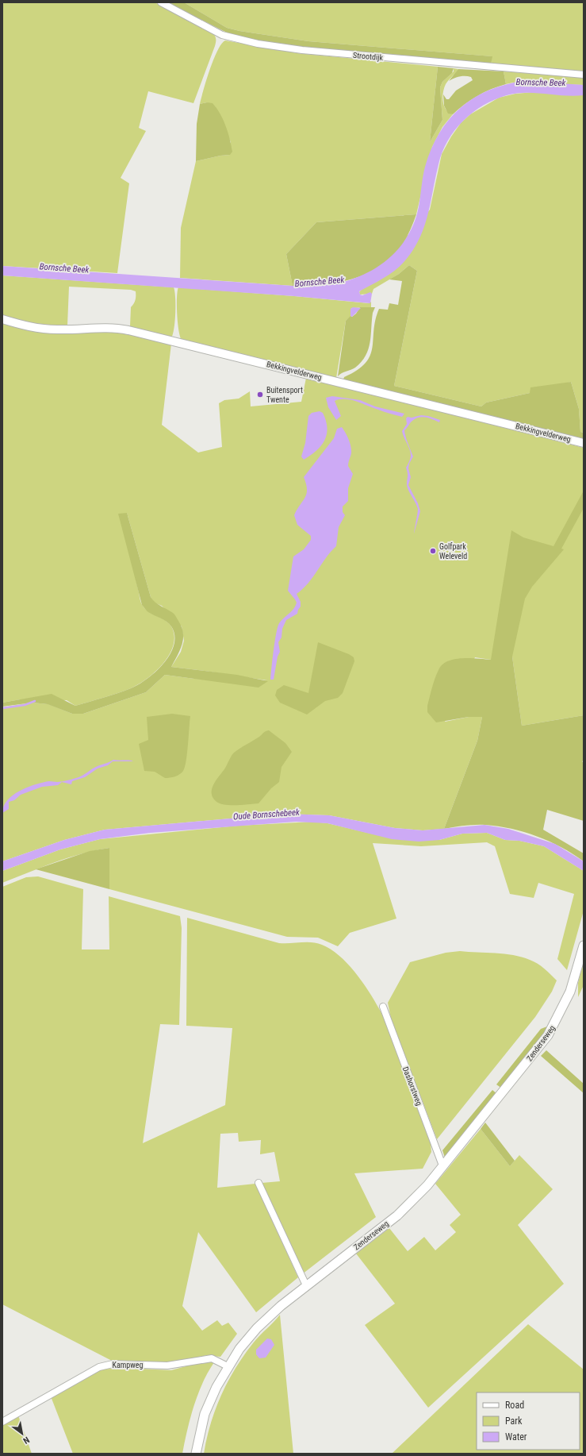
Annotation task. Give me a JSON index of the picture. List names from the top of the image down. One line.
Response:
{"streets":{"main road":["Zenderseweg"],"street":["Strootdijk","Bekkingvelderweg","Dashorstweg","Kampweg"]},"crossings":[["Zenderseweg","Dashorstweg"],["Zenderseweg","Kampweg"]],"water":["Bornsche Beek","Oude Bornschebeek"],"places":["Buitensport Twente","Golfpark Weleveld"],"legend":["Road","Park","Water"],"north":"bottom right"}
